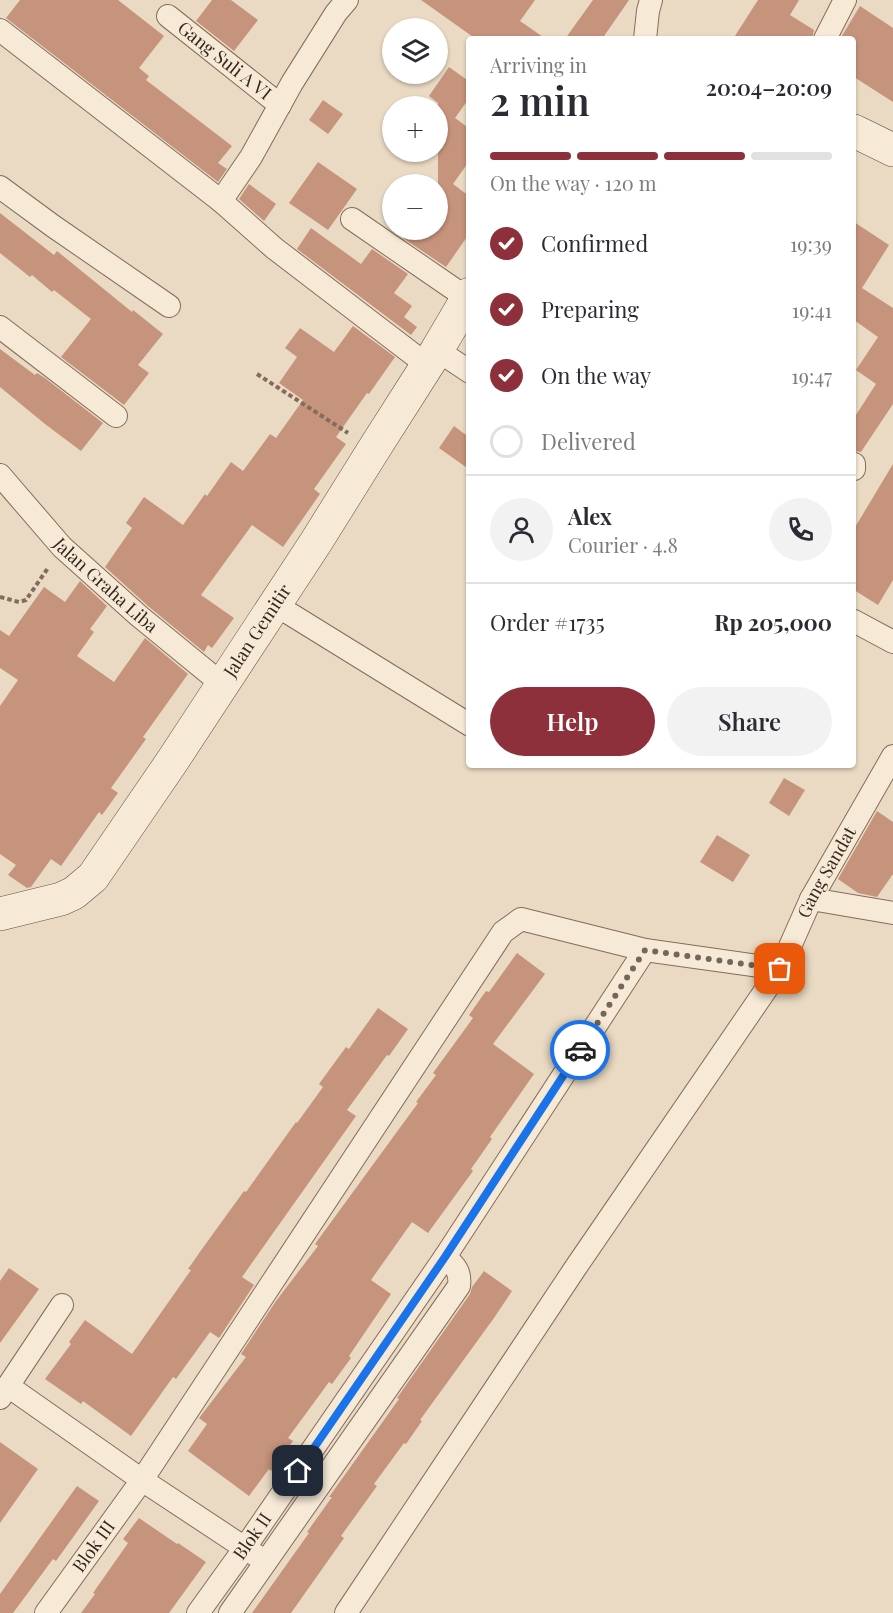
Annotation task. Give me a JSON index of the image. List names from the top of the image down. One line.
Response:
{"streets":{"street":["Gang Suli A VI","Jalan Graha Liba","Jalan Gemitir","Gang Sandat","Blok II","Blok III"]},"crossings":[["Jalan Graha Liba","Jalan Gemitir"],["Blok II","Blok III"]],"page":{"map_buttons":["+","−"],"heading":["2 min","Arriving in","20:04–20:09"],"panel":["Alex","Courier · 4.8","Order #1735","Rp 205,000"],"bar":"On the way · 120 m","list":[["Confirmed","19:39"],["Preparing","19:41"],["On the way","19:47"],"Delivered"],"buttons":["Help","Share"]}}
